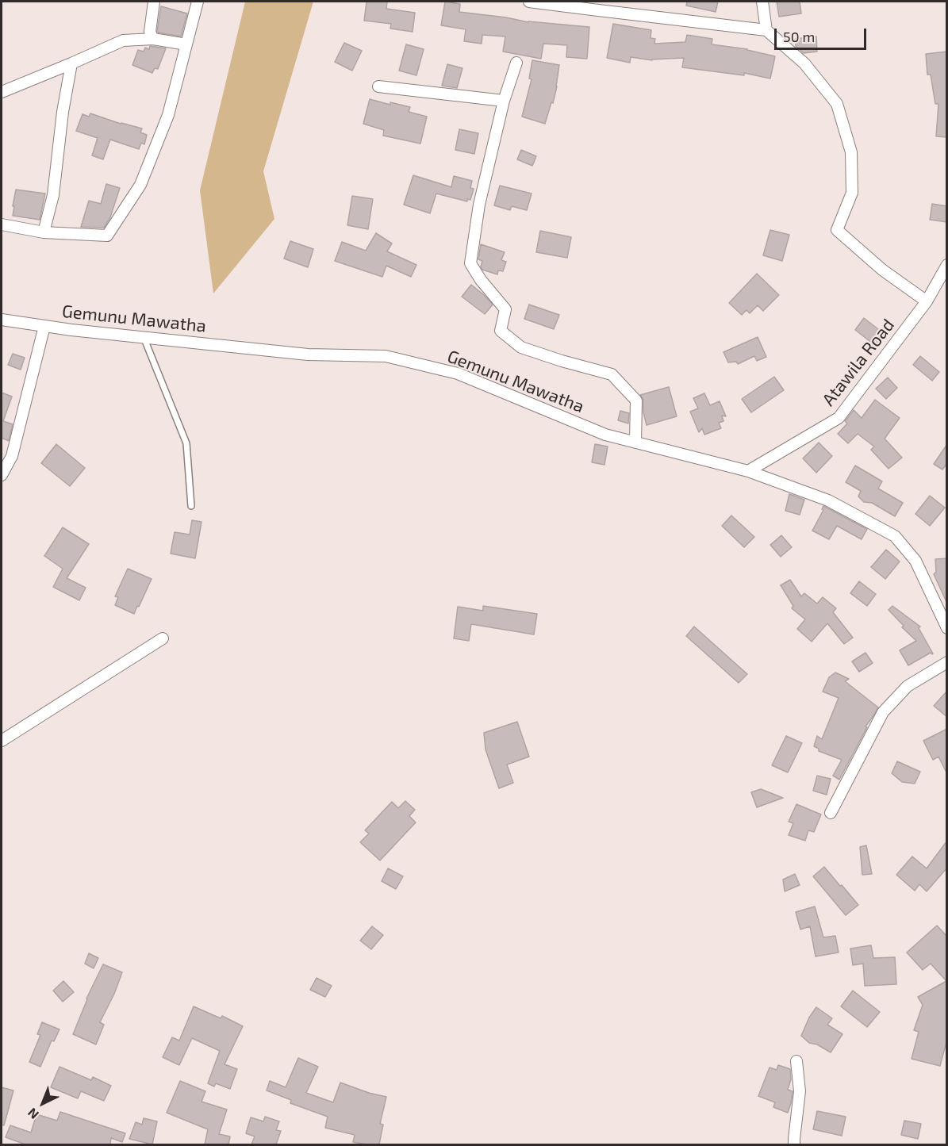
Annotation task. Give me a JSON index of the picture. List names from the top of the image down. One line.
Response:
{"streets":{"street":["Gemunu Mawatha","Atawila Road"]},"crossings":[["Gemunu Mawatha","Atawila Road"]],"scale_bar":"50 m","north":"bottom left"}
